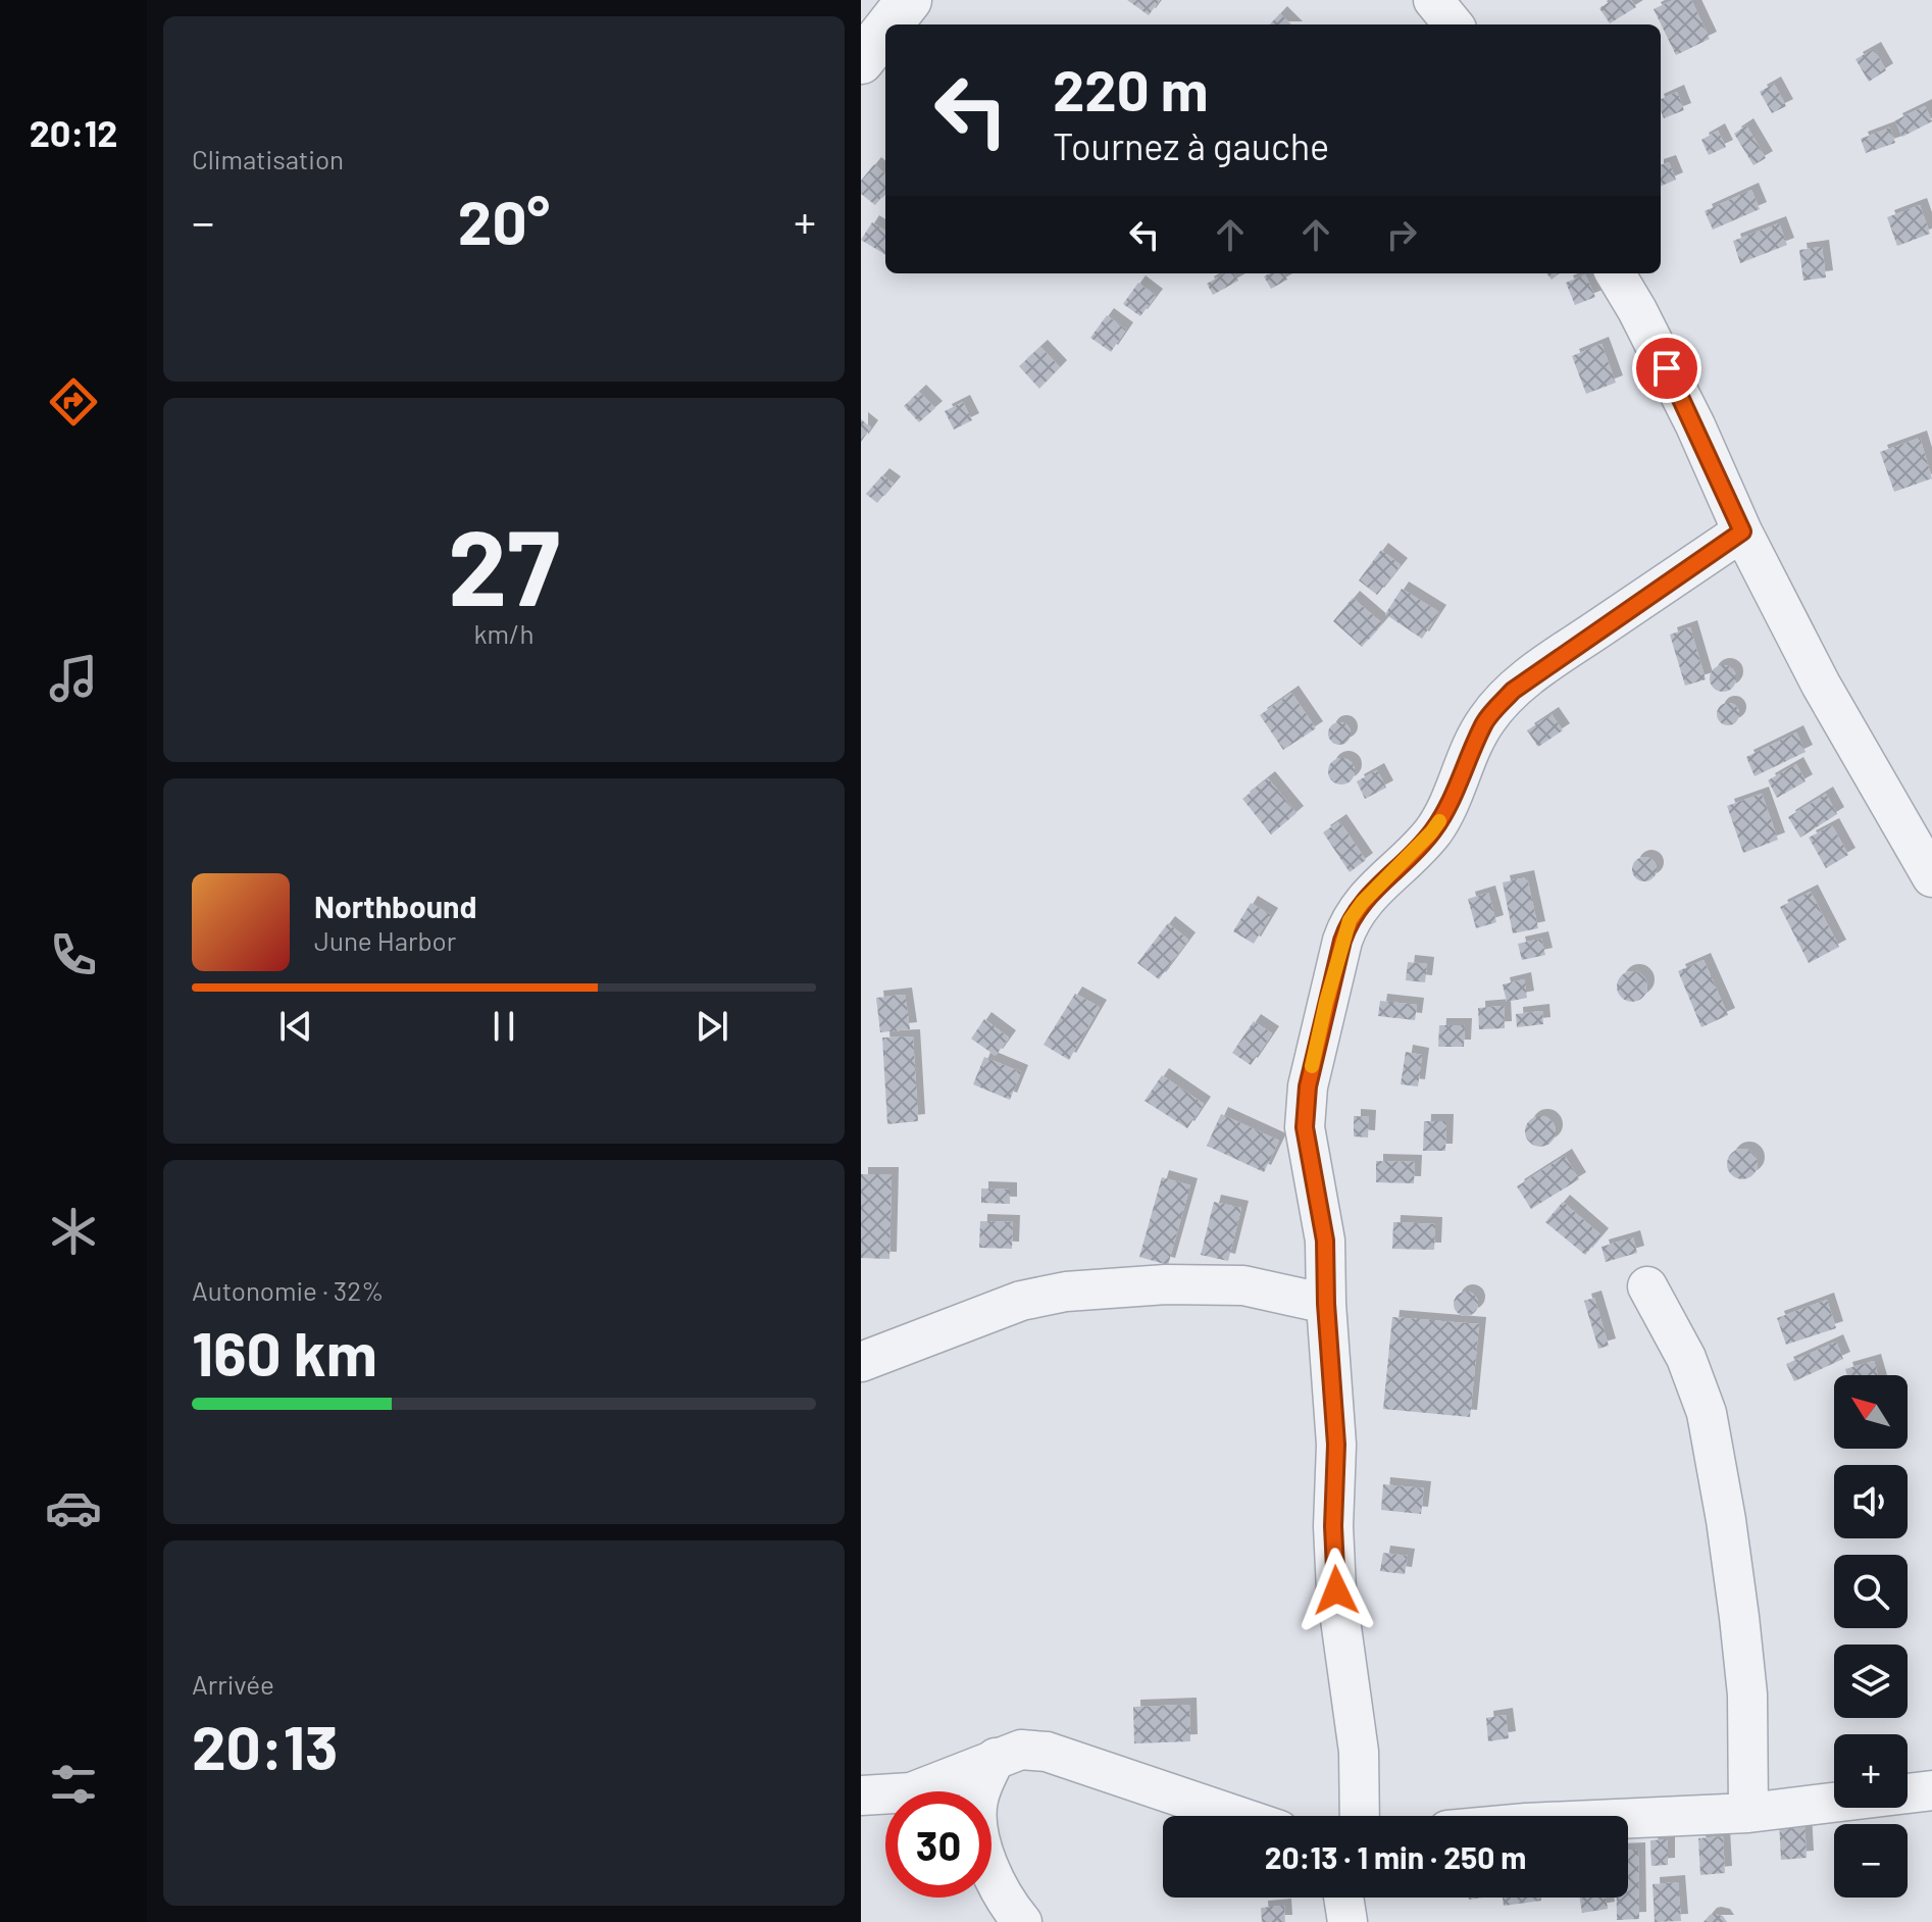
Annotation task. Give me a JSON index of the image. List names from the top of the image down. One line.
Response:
{"north":"top left","page":{"tabs":"20:12","tile":["Climatisation",["27","km/h"],["Autonomie · 32%","160 km"],["Arrivée","20:13"]],"turn":["220 m","Tournez à gauche"],"heat":["−","20°","+"],"song":["Northbound","June Harbor"],"map_buttons":["+","−"],"limit":"30","trip":"20:13 · 1 min · 250 m"}}
